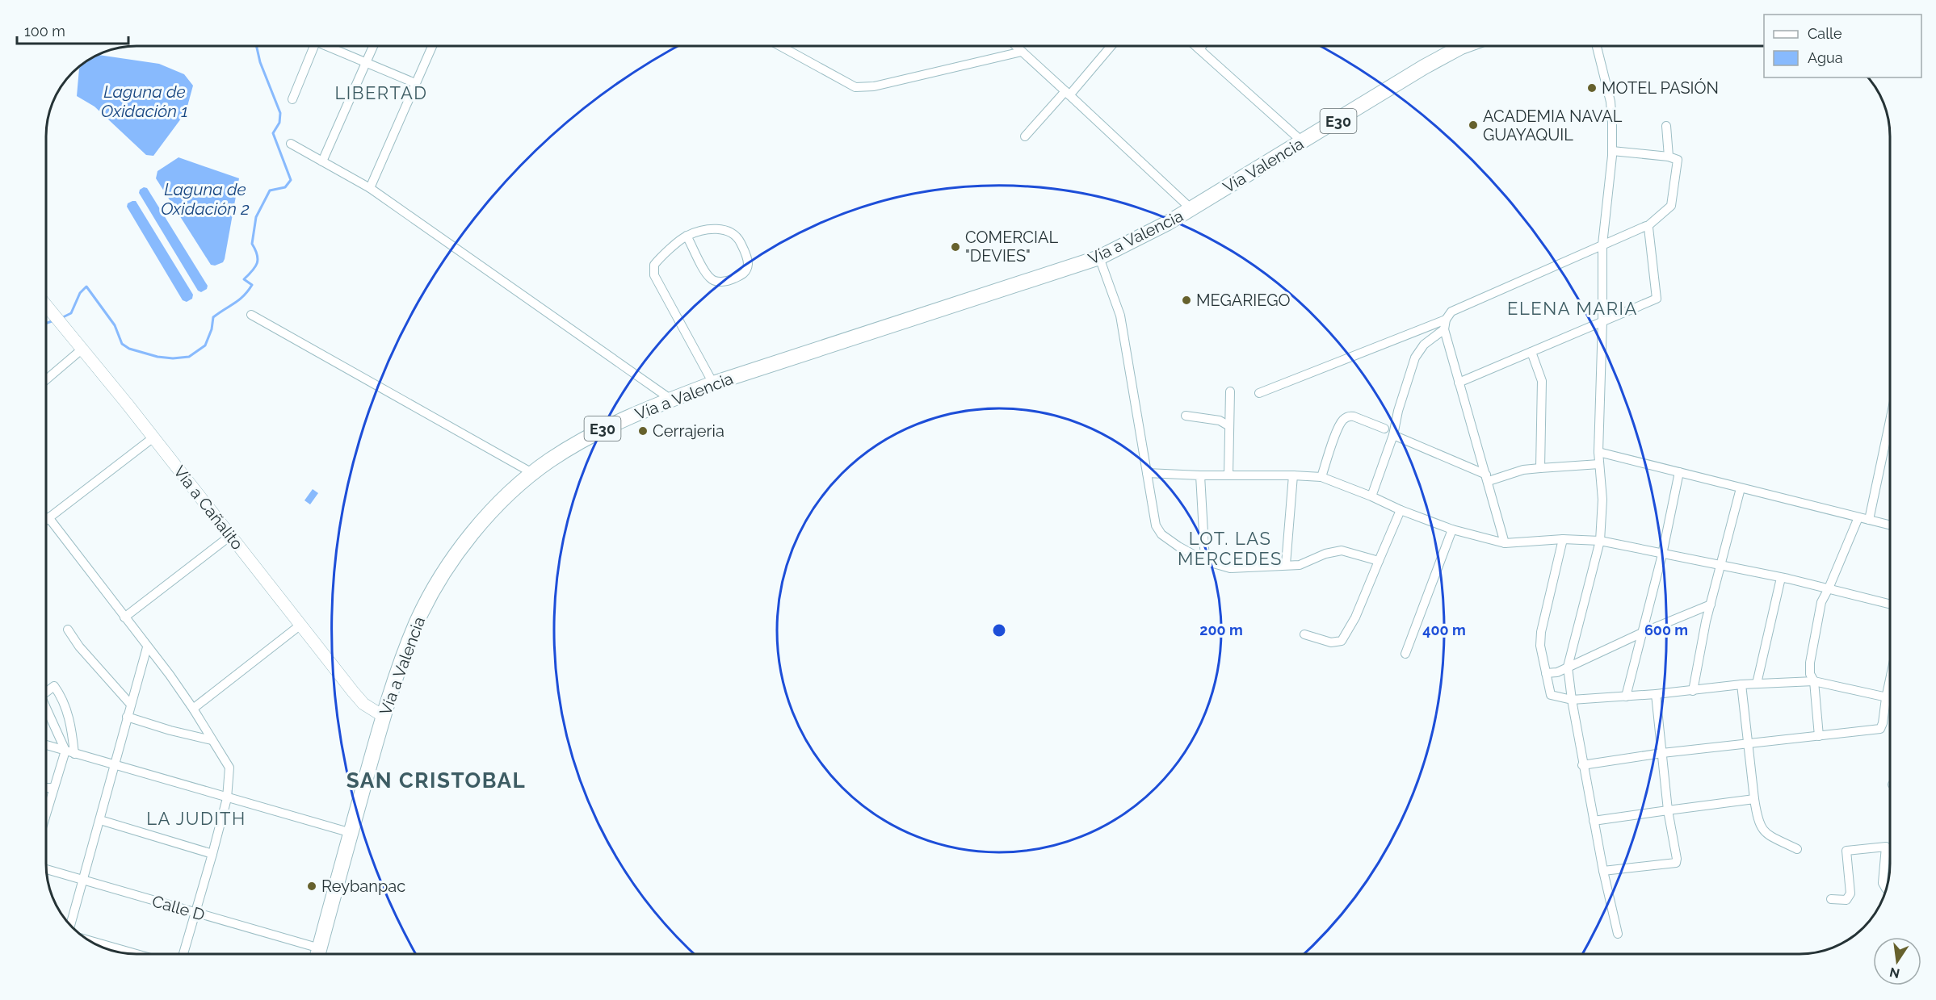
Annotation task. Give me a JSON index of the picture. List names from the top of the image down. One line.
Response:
{"streets":{"highway":["E30","Vía Valencia","Vía a Valencia"],"main road":["Vía a Cañalito"],"street":["Calle D"]},"crossings":[["Vía Valencia","Vía a Valencia"],["Vía a Valencia","Vía a Cañalito"]],"districts":["LIBERTAD","ELENA MARIA","LOT. LAS MERCEDES","SAN CRISTOBAL","LA JUDITH"],"water":["Laguna de Oxidación 1","Laguna de Oxidación 2"],"places":["MOTEL PASIÓN","ACADEMIA NAVAL GUAYAQUIL","COMERCIAL \"DEVIES\"","MEGARIEGO","Cerrajeria","Reybanpac"],"legend":["Calle","Agua"],"scale_bar":"100 m","north":"bottom","rings":["200 m","400 m","600 m"]}
